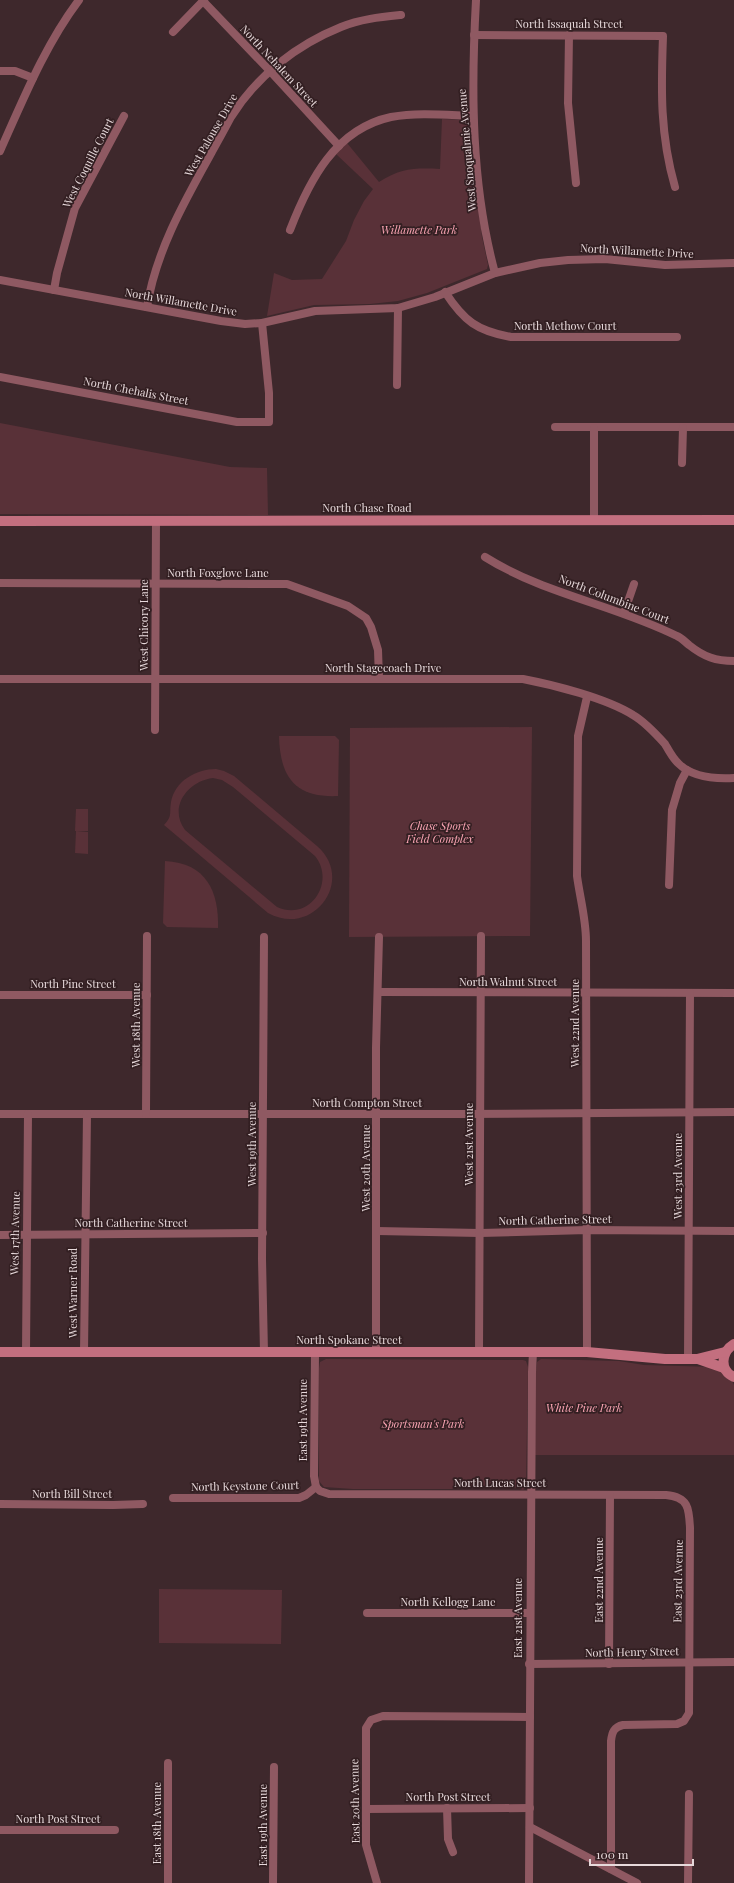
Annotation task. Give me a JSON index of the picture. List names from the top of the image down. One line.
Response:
{"streets":{"main road":["North Chase Road","North Spokane Street"],"street":["North Issaquah Street","North Nehalem Street","West Palouse Drive","West Snoqualmie Avenue","West Coquille Court","North Willamette Drive","North Methow Court","North Chehalis Street","North Foxglove Lane","North Columbine Court","West Chicory Lane","North Stagecoach Drive","North Walnut Street","North Pine Street","West 22nd Avenue","West 18th Avenue","North Compton Street","West 19th Avenue","West 21st Avenue","West 20th Avenue","West 23rd Avenue","North Catherine Street","West 17th Avenue","West Warner Road","East 19th Avenue","North Lucas Street","North Keystone Court","North Bill Street","East 22nd Avenue","East 23rd Avenue","North Kellogg Lane","East 21st Avenue","North Henry Street","North Post Street","East 20th Avenue","East 18th Avenue"]},"crossings":[["North Issaquah Street","West Snoqualmie Avenue"],["North Nehalem Street","West Palouse Drive"],["West Palouse Drive","North Willamette Drive"],["West Snoqualmie Avenue","North Willamette Drive"],["West Coquille Court","North Willamette Drive"],["North Willamette Drive","North Methow Court"],["North Willamette Drive","North Chehalis Street"],["North Chase Road","West Chicory Lane"],["North Foxglove Lane","West Chicory Lane"],["North Foxglove Lane","North Stagecoach Drive"],["West Chicory Lane","North Stagecoach Drive"],["North Stagecoach Drive","West 22nd Avenue"],["North Walnut Street","West 22nd Avenue"],["North Walnut Street","West 21st Avenue"],["North Walnut Street","West 20th Avenue"],["North Walnut Street","West 23rd Avenue"],["North Pine Street","West 18th Avenue"],["West 22nd Avenue","North Compton Street"],["West 22nd Avenue","North Catherine Street"],["West 22nd Avenue","North Spokane Street"],["West 18th Avenue","North Compton Street"],["North Compton Street","West 19th Avenue"],["North Compton Street","West 21st Avenue"],["North Compton Street","West 20th Avenue"],["North Compton Street","West 23rd Avenue"],["North Compton Street","West 17th Avenue"],["North Compton Street","West Warner Road"],["West 19th Avenue","North Catherine Street"],["West 19th Avenue","North Spokane Street"],["West 21st Avenue","North Catherine Street"],["West 21st Avenue","North Spokane Street"],["West 20th Avenue","North Catherine Street"],["West 20th Avenue","North Spokane Street"],["West 23rd Avenue","North Catherine Street"],["West 23rd Avenue","North Spokane Street"],["North Catherine Street","West 17th Avenue"],["North Catherine Street","West Warner Road"],["West 17th Avenue","North Spokane Street"],["West Warner Road","North Spokane Street"],["North Spokane Street","East 19th Avenue"],["North Spokane Street","East 21st Avenue"],["East 19th Avenue","North Lucas Street"],["East 19th Avenue","North Keystone Court"],["North Lucas Street","North Keystone Court"],["North Lucas Street","East 22nd Avenue"],["North Lucas Street","East 23rd Avenue"],["North Lucas Street","East 21st Avenue"],["East 22nd Avenue","North Henry Street"],["East 23rd Avenue","North Henry Street"],["North Kellogg Lane","East 21st Avenue"],["East 21st Avenue","North Henry Street"],["East 21st Avenue","North Post Street"],["East 21st Avenue","East 20th Avenue"],["North Post Street","East 20th Avenue"]],"parks":["Willamette Park","Chase Sports Field Complex","White Pine Park","Sportsman's Park"],"scale_bar":"100 m"}
